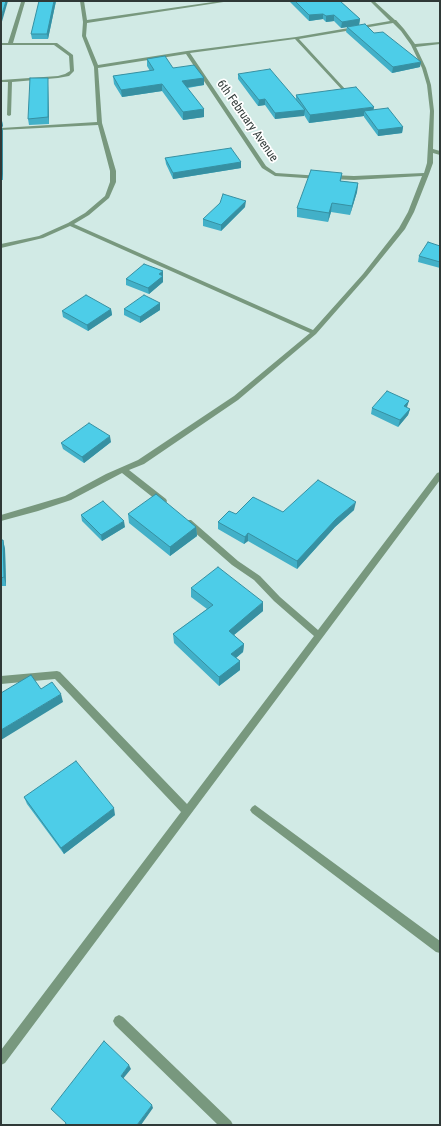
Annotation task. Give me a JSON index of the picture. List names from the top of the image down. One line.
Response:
{"streets":{"street":["6th February Avenue"]}}
